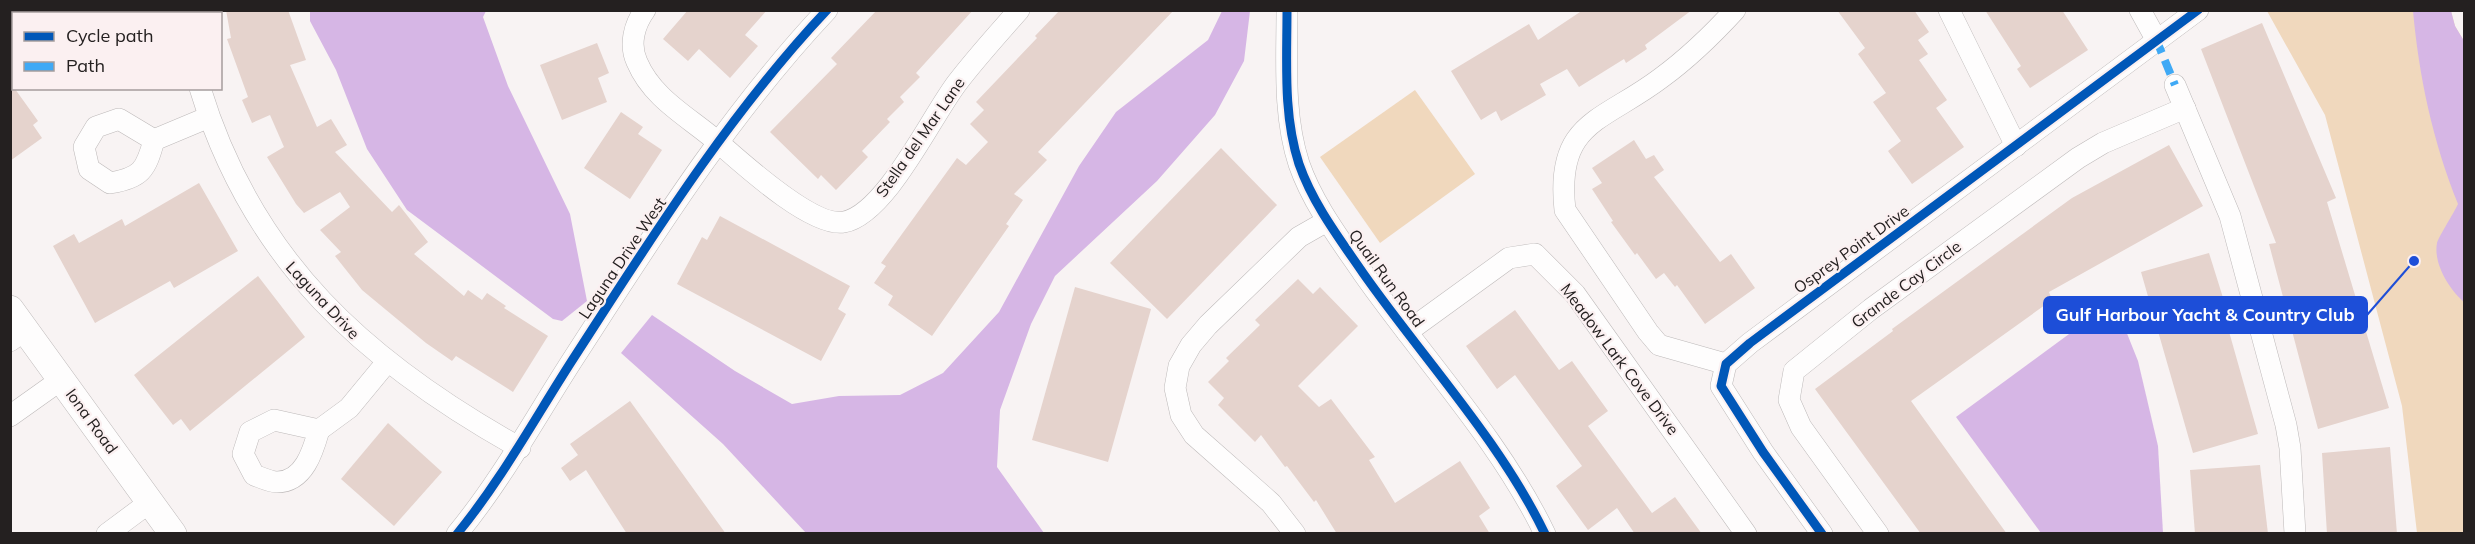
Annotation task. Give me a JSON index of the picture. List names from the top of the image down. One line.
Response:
{"streets":{"street":["Stella del Mar Lane","Osprey Point Drive","Laguna Drive West","Quail Run Road","Grande Cay Circle","Laguna Drive","Meadow Lark Cove Drive","Iona Road"]},"crossings":[["Stella del Mar Lane","Laguna Drive West"],["Laguna Drive West","Laguna Drive"],["Quail Run Road","Meadow Lark Cove Drive"]],"places":["Gulf Harbour Yacht & Country Club"],"legend":["Cycle path","Path"]}
